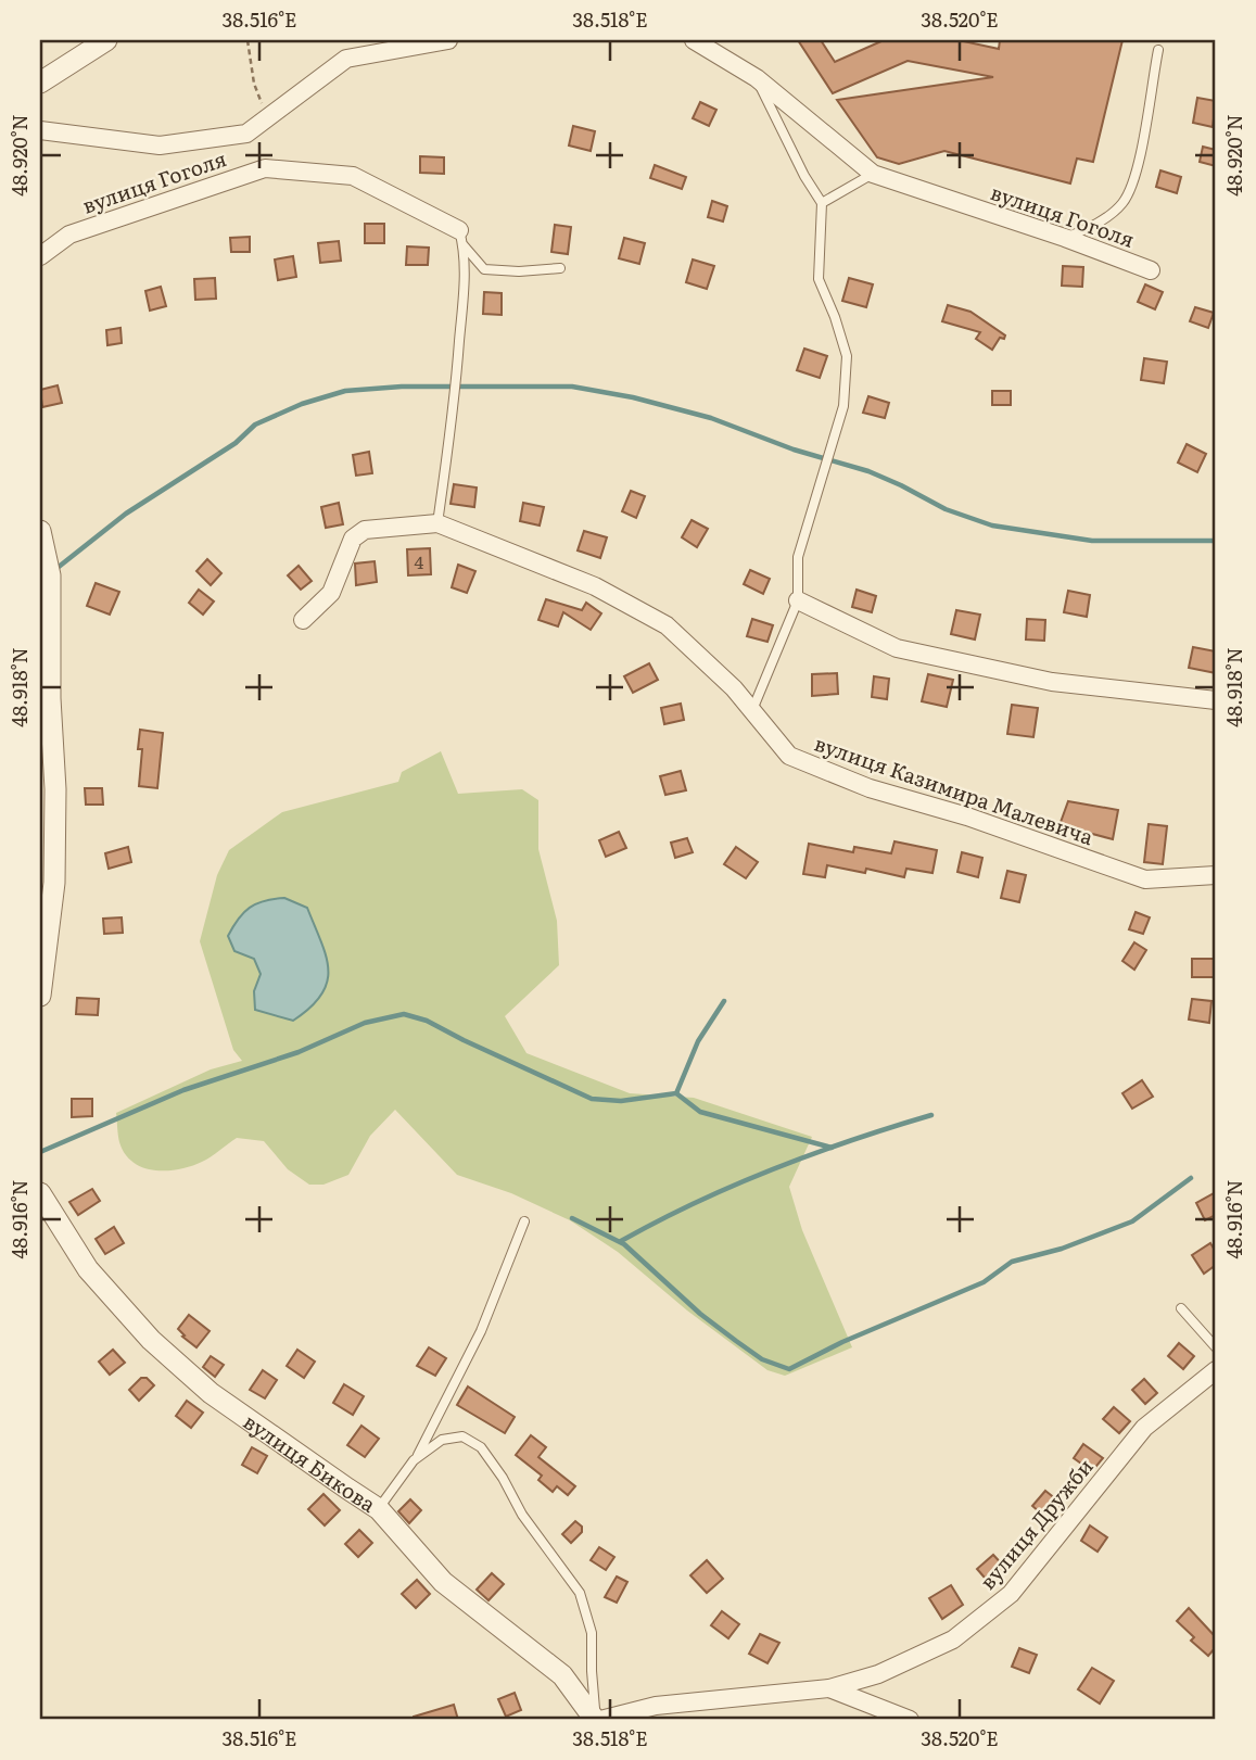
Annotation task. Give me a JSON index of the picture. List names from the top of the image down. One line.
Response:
{"streets":{"street":["вулиця Гоголя","вулиця Казимира Малевича","вулиця Бикова","вулиця Дружби"]},"crossings":[["вулиця Бикова","вулиця Дружби"]],"house_numbers":["4"],"coordinates":["38.516°E","38.518°E","38.520°E","48.920°N","48.918°N","48.916°N"]}
